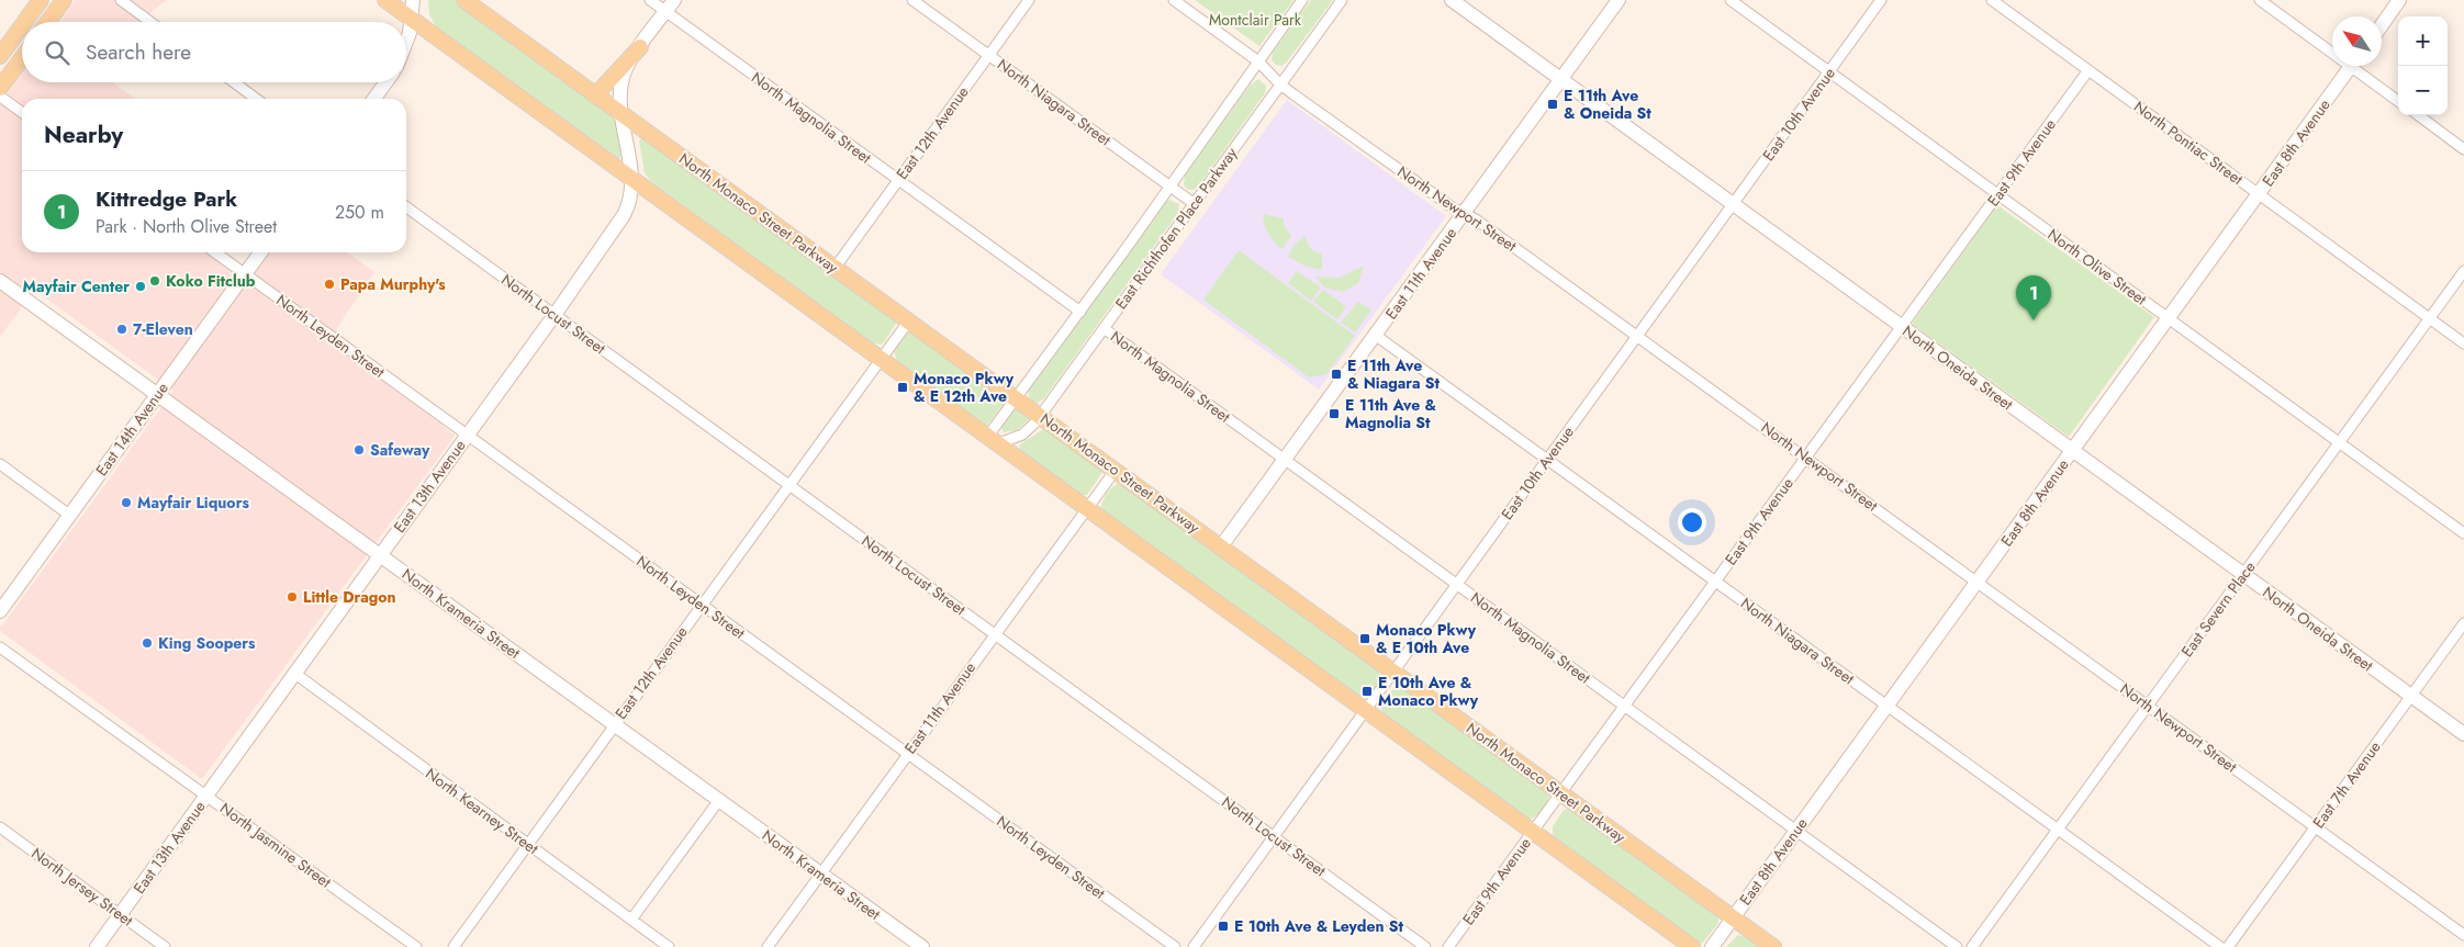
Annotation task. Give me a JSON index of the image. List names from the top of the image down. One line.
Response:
{"streets":{"main road":["North Monaco Street Parkway"],"street":["North Niagara Street","East 10th Avenue","North Magnolia Street","East 12th Avenue","North Pontiac Street","East 8th Avenue","East 9th Avenue","North Newport Street","East Richthofen Place Parkway","North Olive Street","East 11th Avenue","North Locust Street","North Leyden Street","North Oneida Street","East 14th Avenue","East 13th Avenue","East Severn Place","North Krameria Street","East 7th Avenue","North Kearney Street","North Jasmine Street","North Jersey Street"]},"crossings":[["North Niagara Street","East 10th Avenue"],["North Niagara Street","East 12th Avenue"],["North Niagara Street","East 8th Avenue"],["North Niagara Street","East 9th Avenue"],["North Niagara Street","East Richthofen Place Parkway"],["North Niagara Street","East 11th Avenue"],["North Niagara Street","East Severn Place"],["East 10th Avenue","North Magnolia Street"],["East 10th Avenue","North Newport Street"],["East 10th Avenue","North Monaco Street Parkway"],["East 10th Avenue","North Olive Street"],["East 10th Avenue","North Locust Street"],["East 10th Avenue","North Oneida Street"],["North Magnolia Street","East 12th Avenue"],["North Magnolia Street","East 8th Avenue"],["North Magnolia Street","East 9th Avenue"],["North Magnolia Street","East Richthofen Place Parkway"],["North Magnolia Street","East 11th Avenue"],["North Magnolia Street","East 13th Avenue"],["East 12th Avenue","North Monaco Street Parkway"],["East 12th Avenue","North Locust Street"],["East 12th Avenue","North Leyden Street"],["East 12th Avenue","North Krameria Street"],["East 12th Avenue","North Kearney Street"],["North Pontiac Street","East 8th Avenue"],["North Pontiac Street","East 9th Avenue"],["North Pontiac Street","East Severn Place"],["East 8th Avenue","North Newport Street"],["East 8th Avenue","North Monaco Street Parkway"],["East 8th Avenue","North Olive Street"],["East 8th Avenue","North Oneida Street"],["East 9th Avenue","North Newport Street"],["East 9th Avenue","North Monaco Street Parkway"],["East 9th Avenue","North Olive Street"],["East 9th Avenue","North Oneida Street"],["North Newport Street","East Richthofen Place Parkway"],["North Newport Street","East 11th Avenue"],["North Newport Street","East Severn Place"],["North Newport Street","East 7th Avenue"],["North Monaco Street Parkway","East Richthofen Place Parkway"],["North Monaco Street Parkway","East 11th Avenue"],["North Monaco Street Parkway","East 13th Avenue"],["North Olive Street","East Severn Place"],["East 11th Avenue","North Locust Street"],["East 11th Avenue","North Leyden Street"],["East 11th Avenue","North Oneida Street"],["East 11th Avenue","North Krameria Street"],["North Locust Street","East 13th Avenue"],["North Leyden Street","East 14th Avenue"],["North Leyden Street","East 13th Avenue"],["North Oneida Street","East Severn Place"],["North Oneida Street","East 7th Avenue"],["East 14th Avenue","North Krameria Street"],["East 13th Avenue","North Krameria Street"],["East 13th Avenue","North Kearney Street"],["East 13th Avenue","North Jasmine Street"],["East 13th Avenue","North Jersey Street"]],"parks":["Montclair Park"],"places":{"transit":["E 11th Ave & Oneida St","E 11th Ave & Niagara St","Monaco Pkwy & E 12th Ave","E 11th Ave & Magnolia St","Monaco Pkwy & E 10th Ave","E 10th Ave & Monaco Pkwy","E 10th Ave & Leyden St"],"other":["Koko Fitclub","Papa Murphy's","Mayfair Center","7-Eleven","Safeway","Mayfair Liquors","Little Dragon","King Soopers"]},"north":"top left","page":{"map_buttons":["+","−"],"search":"Search here","heading":"Nearby","list":[{"mark":"1","name":"Kittredge Park","note":"Park · North Olive Street","value":"250 m"}],"pins":"1"}}
